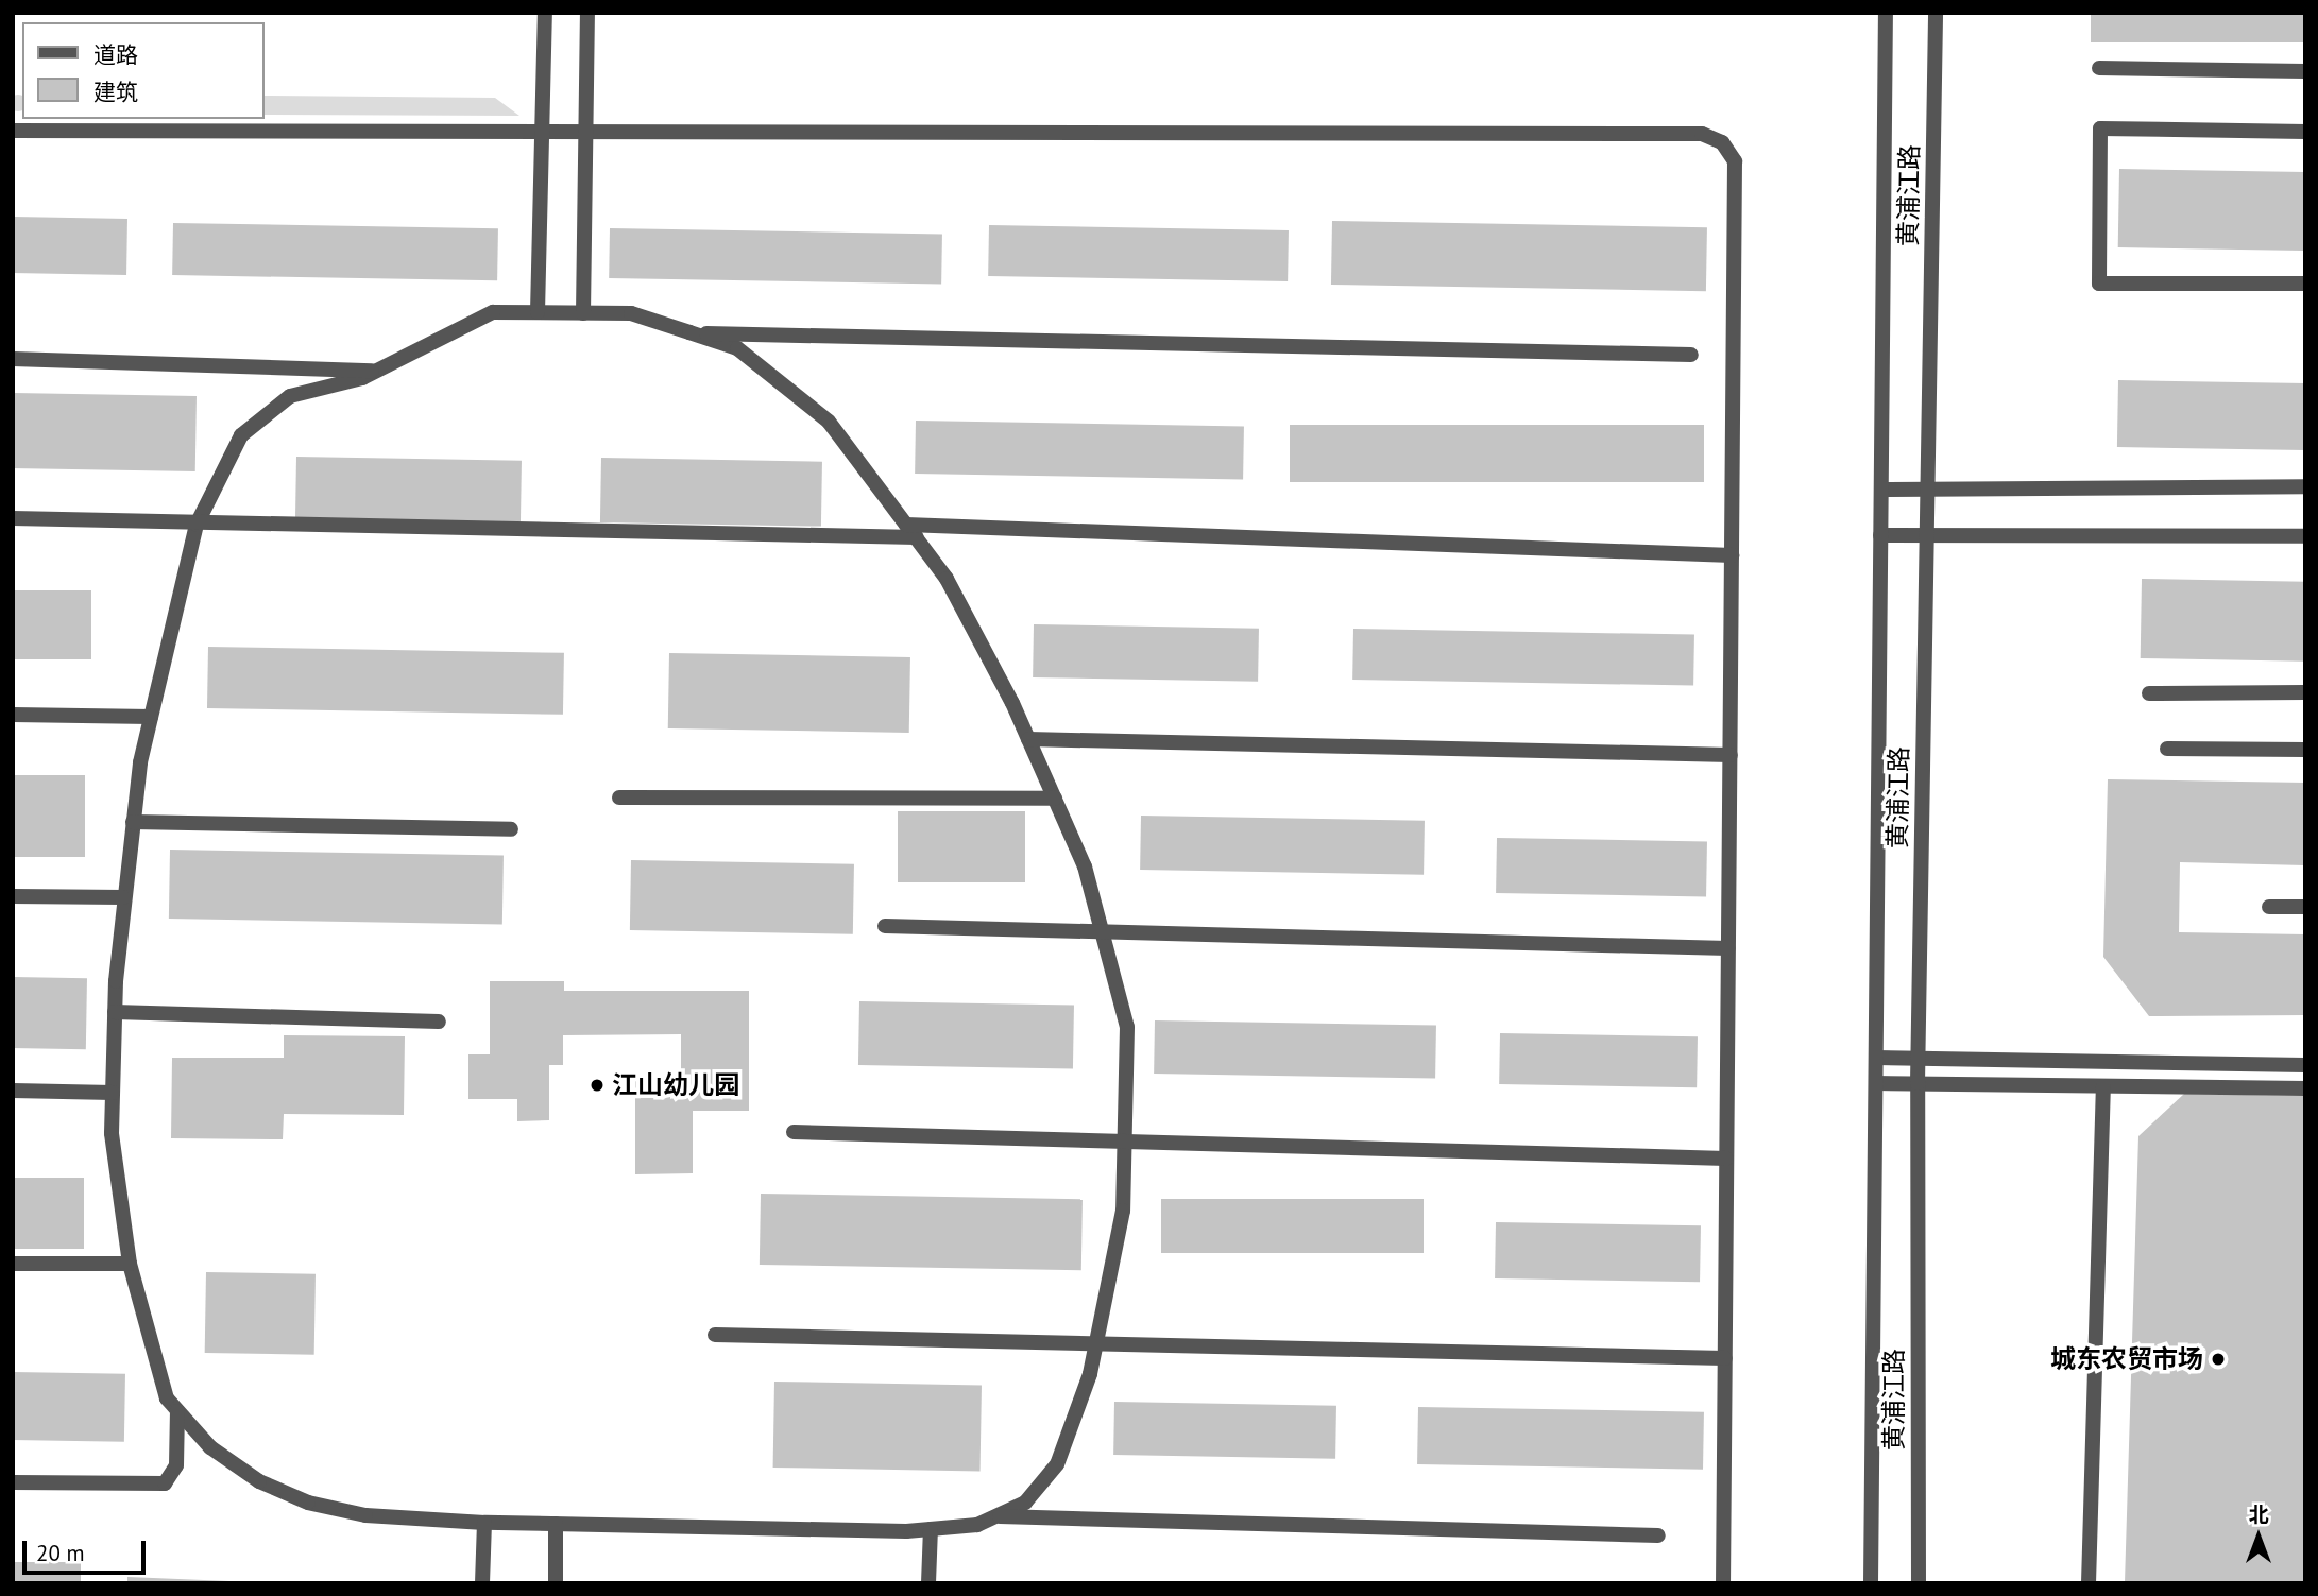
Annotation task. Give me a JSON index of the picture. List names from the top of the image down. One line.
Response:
{"streets":{"street":["黄浦江路"]},"places":["江山幼儿园","城东农贸市场"],"legend":["道路","建筑"],"scale_bar":"20 m","north":"top"}
